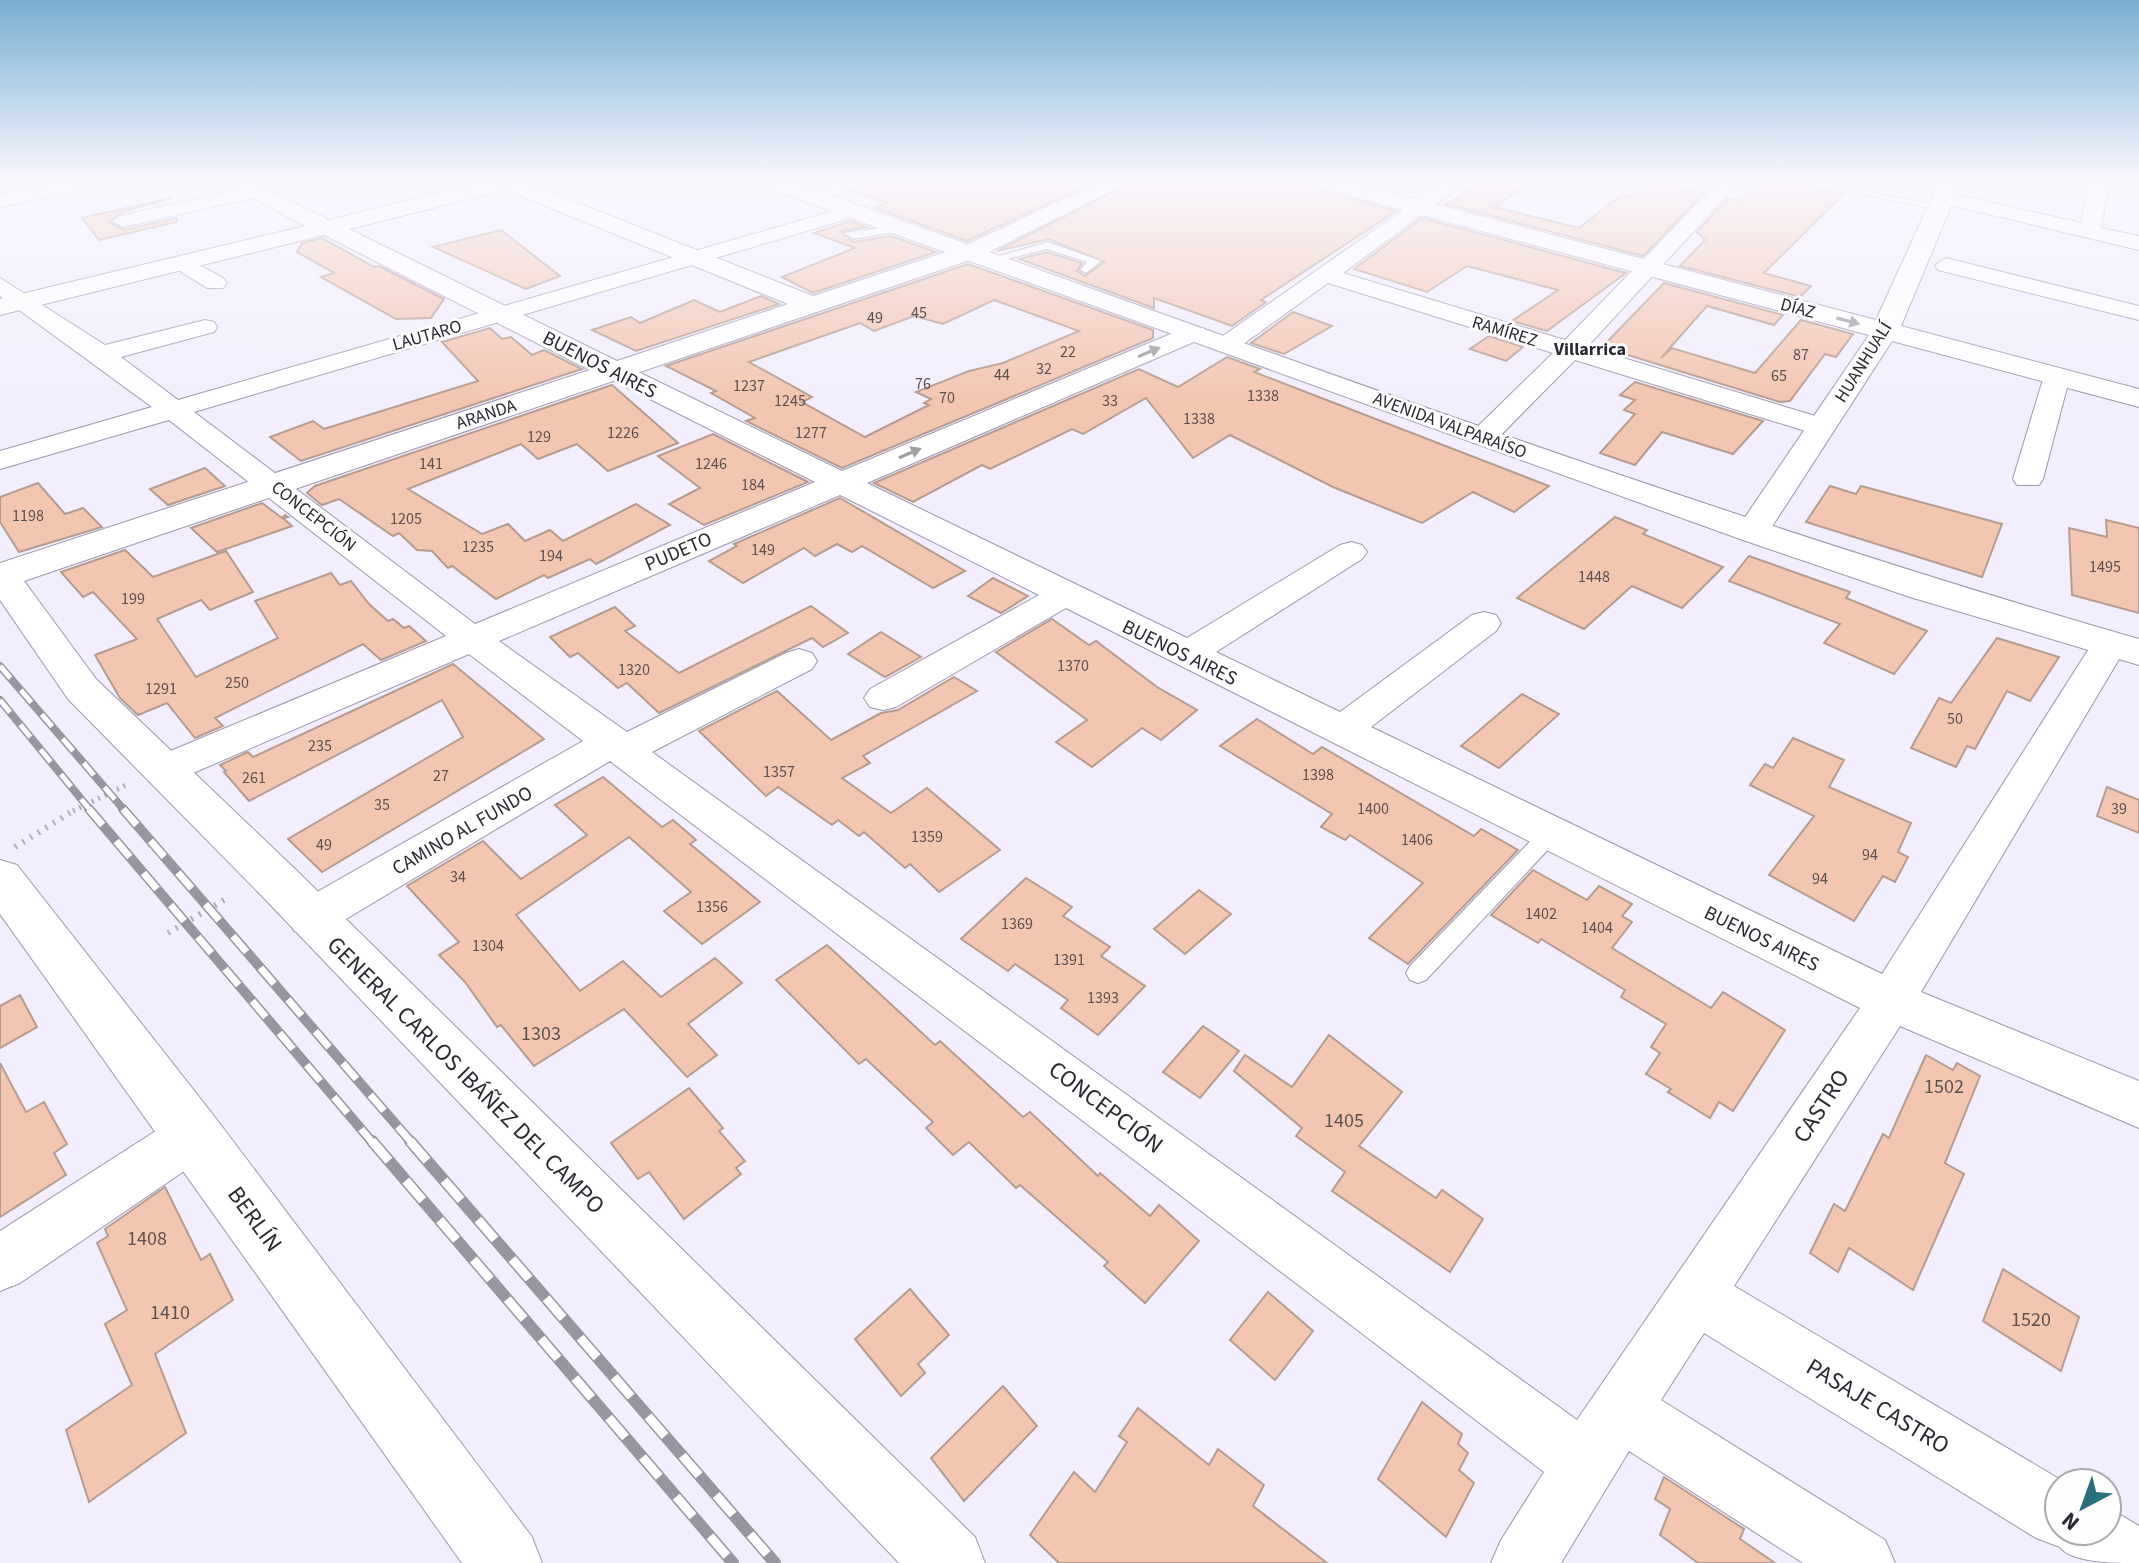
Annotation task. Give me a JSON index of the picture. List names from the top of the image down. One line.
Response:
{"streets":{"street":["DÍAZ","RAMÍREZ","LAUTARO","HUANHUALÍ","BUENOS AIRES","ARANDA","AVENIDA VALPARAÍSO","CONCEPCIÓN","PUDETO","CAMINO AL FUNDO","GENERAL CARLOS IBÁÑEZ DEL CAMPO","CASTRO","BERLÍN","PASAJE CASTRO"]},"crossings":[["DÍAZ","HUANHUALÍ"],["RAMÍREZ","HUANHUALÍ"],["LAUTARO","BUENOS AIRES"],["LAUTARO","CONCEPCIÓN"],["HUANHUALÍ","AVENIDA VALPARAÍSO"],["BUENOS AIRES","ARANDA"],["BUENOS AIRES","PUDETO"],["BUENOS AIRES","CASTRO"],["ARANDA","CONCEPCIÓN"],["ARANDA","GENERAL CARLOS IBÁÑEZ DEL CAMPO"],["AVENIDA VALPARAÍSO","PUDETO"],["AVENIDA VALPARAÍSO","CASTRO"],["CONCEPCIÓN","PUDETO"],["CONCEPCIÓN","CAMINO AL FUNDO"],["CONCEPCIÓN","CASTRO"],["PUDETO","GENERAL CARLOS IBÁÑEZ DEL CAMPO"],["CAMINO AL FUNDO","GENERAL CARLOS IBÁÑEZ DEL CAMPO"],["CASTRO","PASAJE CASTRO"]],"one_way":["DÍAZ"],"districts":["Villarrica"],"house_numbers":["45","49","22","87","32","44","65","76","1237","1338","70","1245","33","1338","1226","1277","129","141","1246","184","1198","1205","1235","149","194","1495","1448","199","1370","1320","250","1291","50","235","1357","1398","27","261","35","1400","39","1359","1406","49","94","34","94","1356","1402","1369","1404","1304","1391","1393","1303","1502","1405","1408","1410","1520"],"north":"bottom left"}
